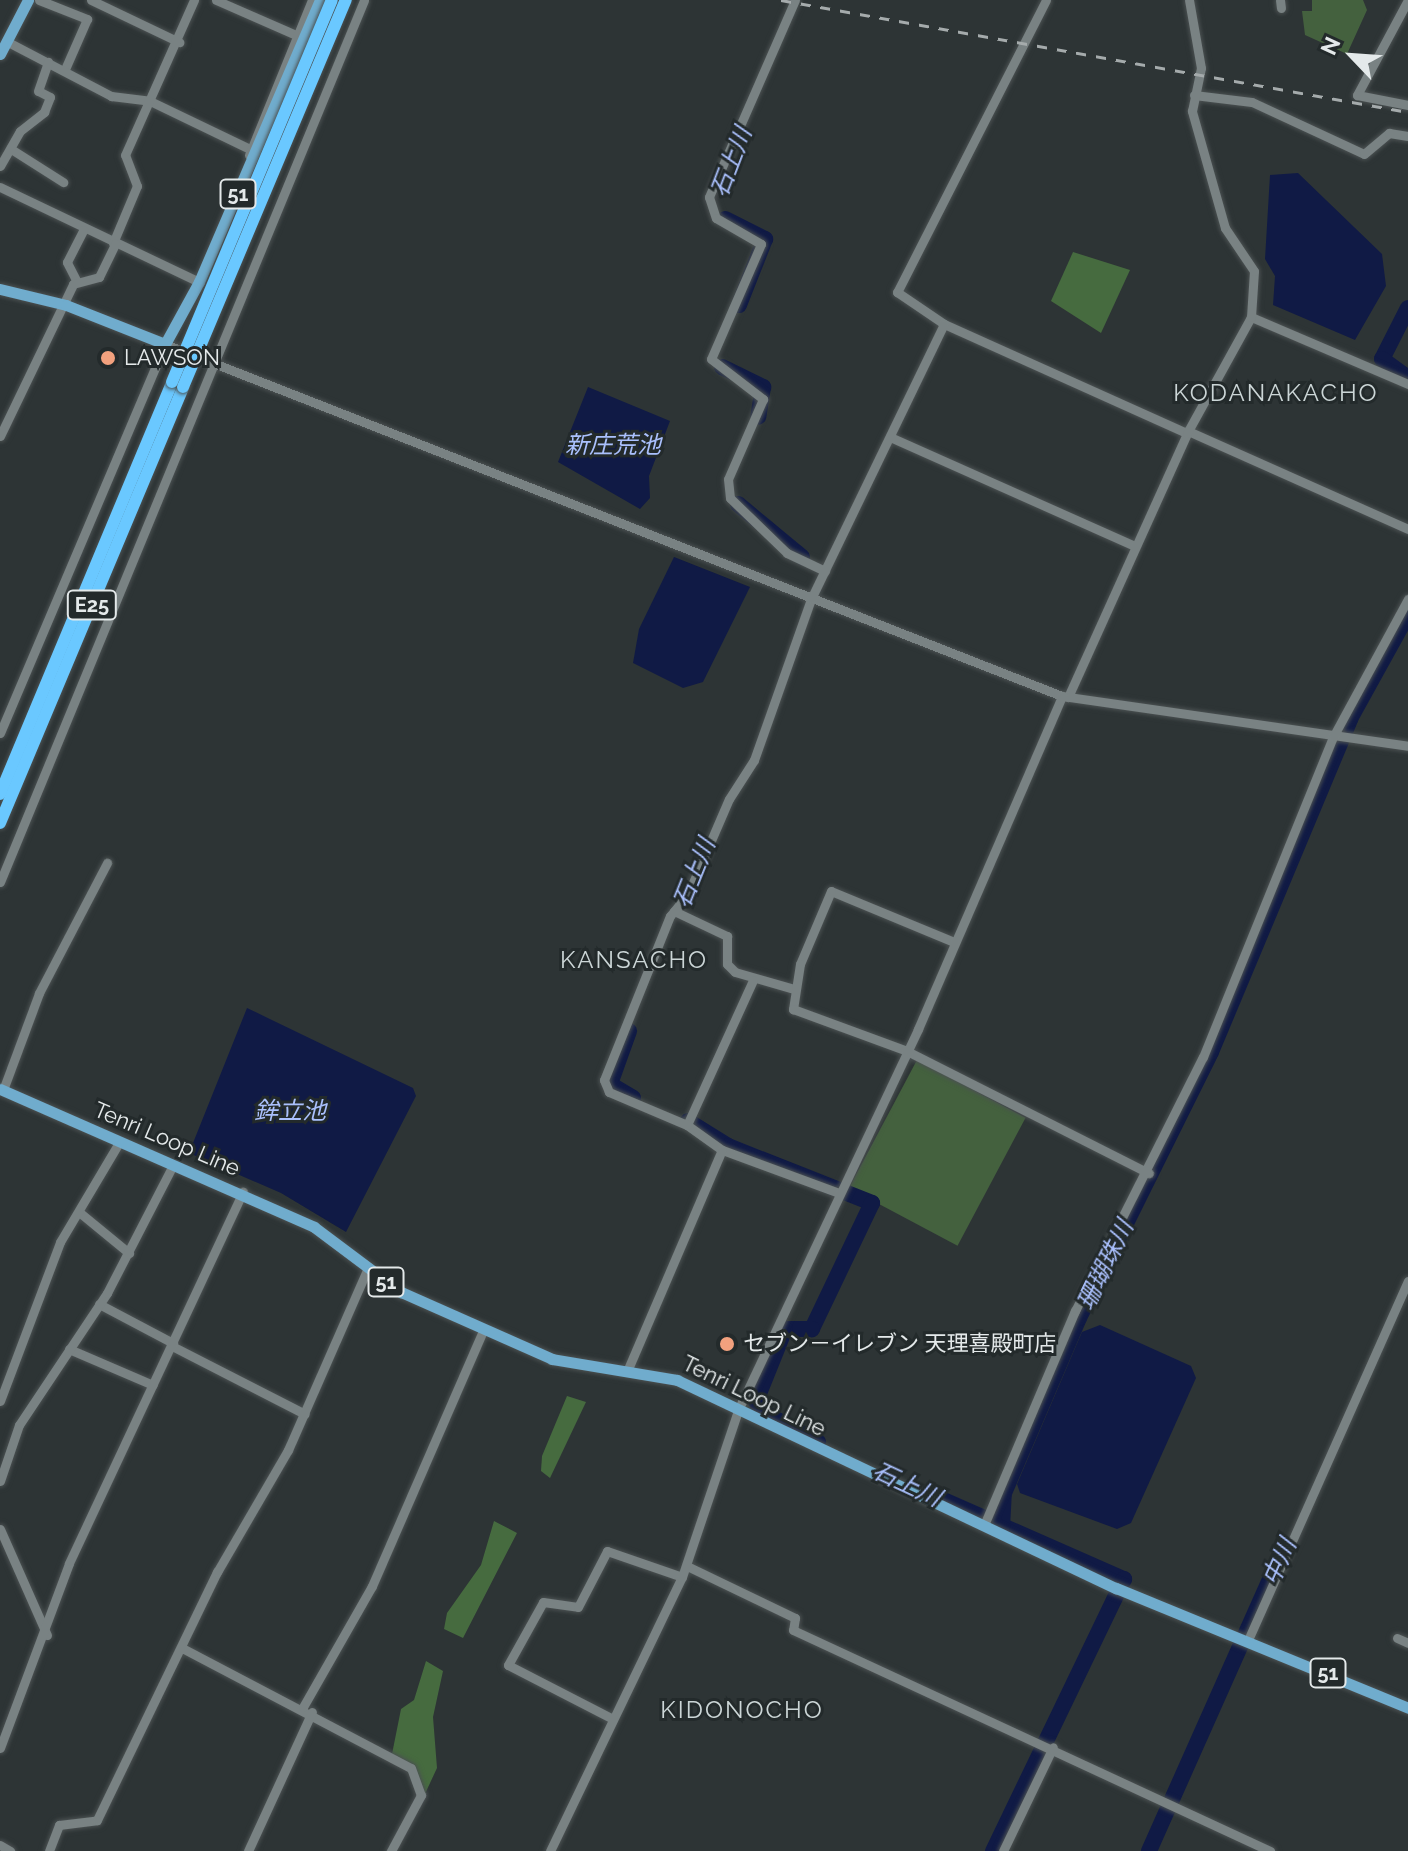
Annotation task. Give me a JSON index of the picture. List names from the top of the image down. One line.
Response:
{"streets":{"highway":["E25"],"main road":["51","Tenri Loop Line"]},"districts":["KODANAKACHO","KANSACHO","KIDONOCHO"],"water":["石上川","新庄荒池","鉾立池","珊瑚珠川","中川"],"places":["LAWSON","セブン－イレブン 天理喜殿町店"],"north":"top left"}
